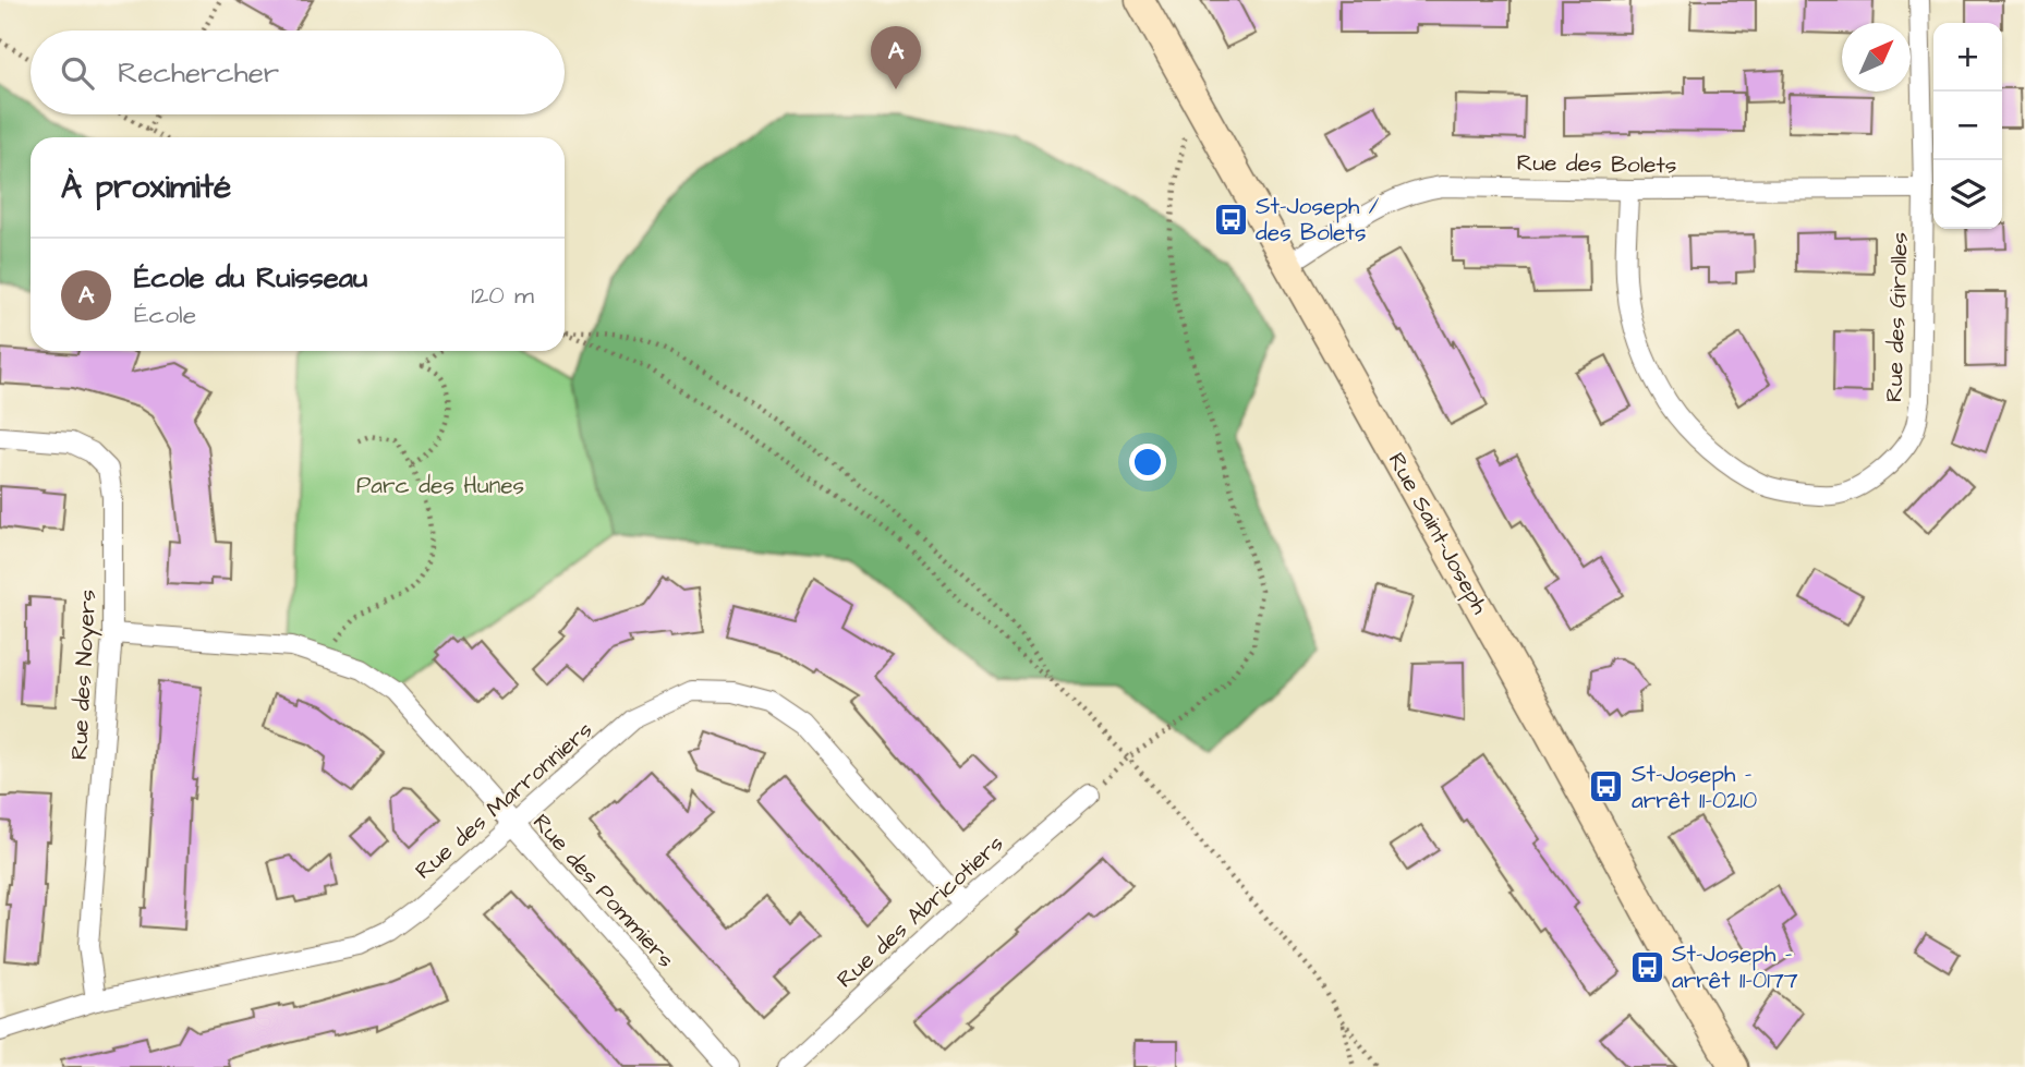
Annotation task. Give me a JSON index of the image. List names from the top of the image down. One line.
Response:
{"streets":{"street":["Rue des Bolets","Rue des Girolles","Rue Saint-Joseph","Rue des Noyers","Rue des Marronniers","Rue des Pommiers","Rue des Abricotiers"]},"crossings":[["Rue des Bolets","Rue des Girolles"],["Rue des Bolets","Rue Saint-Joseph"],["Rue des Noyers","Rue des Marronniers"],["Rue des Noyers","Rue des Pommiers"],["Rue des Marronniers","Rue des Pommiers"],["Rue des Marronniers","Rue des Abricotiers"]],"parks":["Parc des Hunes"],"places":{"bus stop":["St-Joseph / des Bolets","St-Joseph - arrêt 11-0210","St-Joseph - arrêt 11-0177"]},"north":"top right","page":{"map_buttons":["+","−"],"pins":"A","search":"Rechercher","heading":"À proximité","list":[{"mark":"A","name":"École du Ruisseau","note":"École","value":"120 m"}]}}
